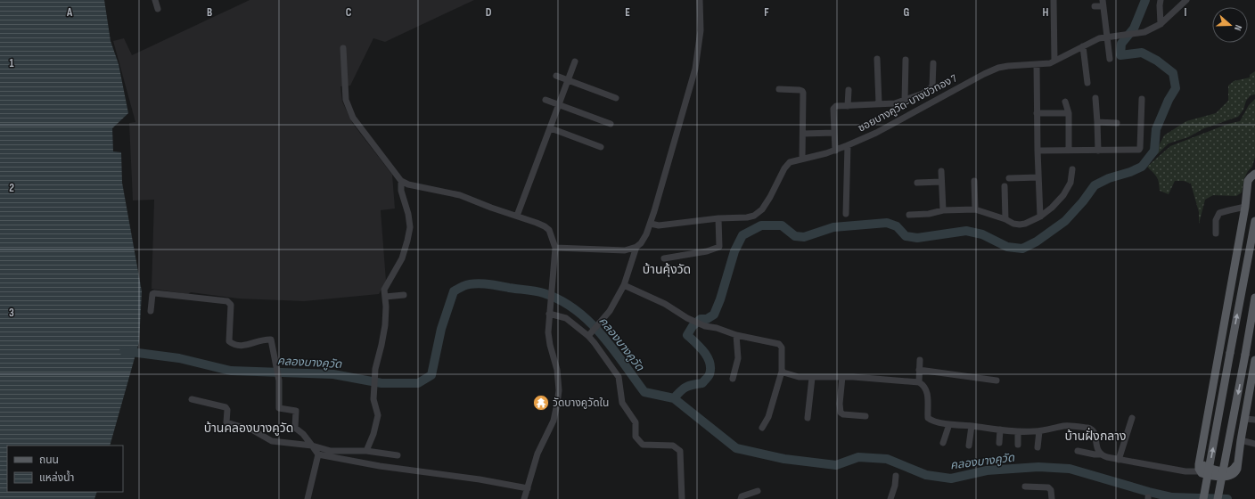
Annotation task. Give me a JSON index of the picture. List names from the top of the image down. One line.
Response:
{"streets":{"street":["ซอยบางคูวัด-บางบัวทอง 7"]},"districts":["บ้านคุ้งวัด","บ้านคลองบางคูวัด","บ้านฝั่งกลาง"],"water":["คลองบางคูวัด"],"places":{"temple":["วัดบางคูวัดใน"]},"legend":["ถนน","แหล่งน้ำ"],"north":"right","grid":{"columns":["A","B","C","D","E","F","G","H","I"],"rows":["1","2","3"]}}
